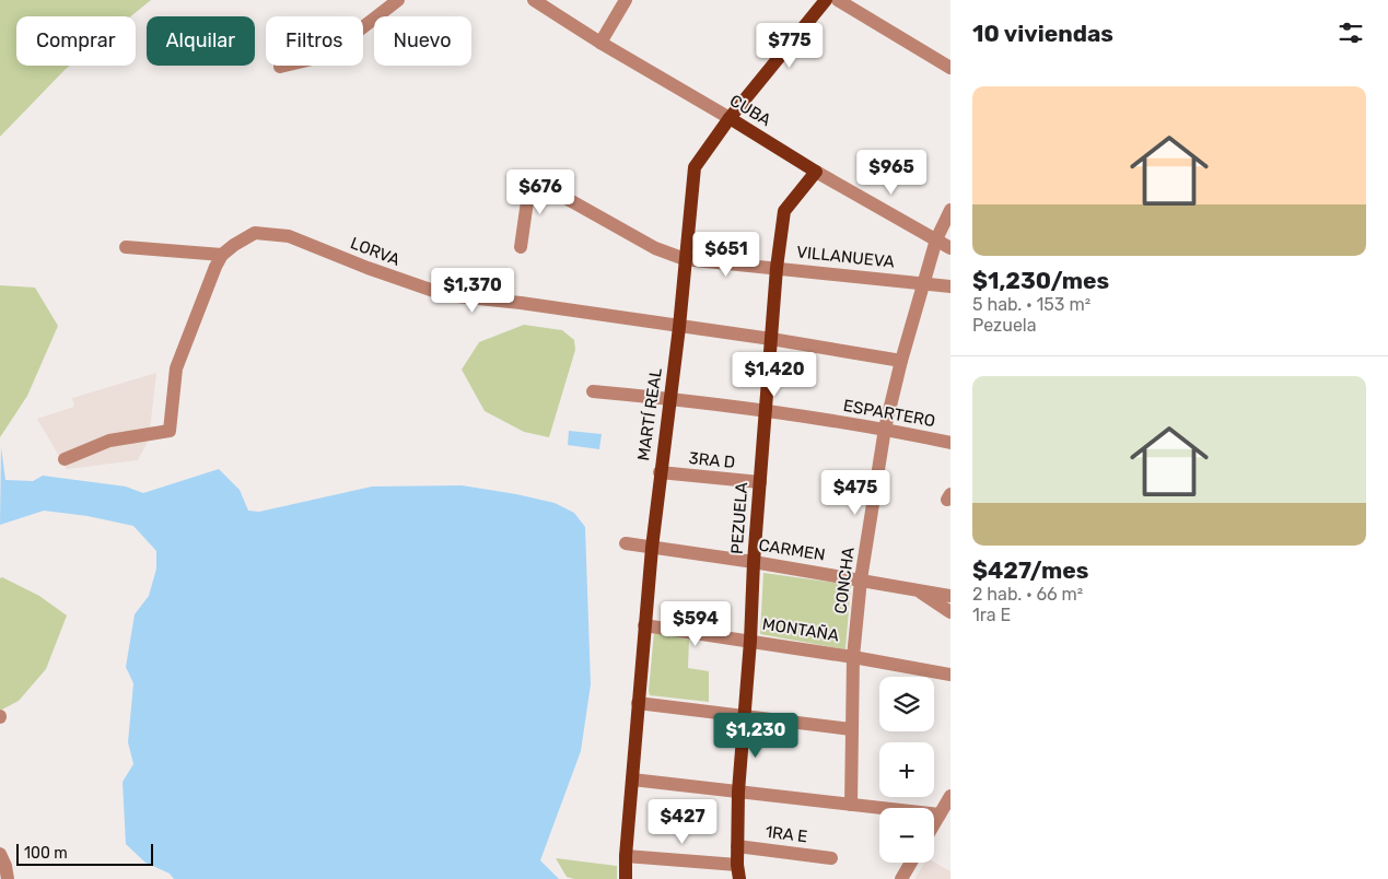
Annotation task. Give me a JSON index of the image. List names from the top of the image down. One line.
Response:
{"streets":{"main road":["CUBA","MARTÍ REAL","PEZUELA"],"street":["LORVA","VILLANUEVA","ESPARTERO","3RA D","CARMEN","CONCHA","MONTAÑA","1RA E"]},"crossings":[["CUBA","MARTÍ REAL"],["CUBA","PEZUELA"],["CUBA","CONCHA"],["LORVA","MARTÍ REAL"],["LORVA","PEZUELA"],["LORVA","CONCHA"],["VILLANUEVA","MARTÍ REAL"],["VILLANUEVA","PEZUELA"],["VILLANUEVA","CONCHA"],["ESPARTERO","MARTÍ REAL"],["ESPARTERO","PEZUELA"],["ESPARTERO","CONCHA"],["MARTÍ REAL","3RA D"],["MARTÍ REAL","CARMEN"],["MARTÍ REAL","MONTAÑA"],["3RA D","PEZUELA"],["PEZUELA","CARMEN"],["PEZUELA","MONTAÑA"],["PEZUELA","1RA E"],["CARMEN","CONCHA"],["CONCHA","MONTAÑA"]],"scale_bar":"100 m","page":{"heading":"10 viviendas","chip":["Comprar","Alquilar","Filtros","Nuevo"],"price":["$775","$965","$676","$651","$1,370","$1,420","$475","$594","$1,230","$427"],"list":[{"name":"$1,230/mes","note":"5 hab. · 153 m² · Pezuela"},{"name":"$427/mes","note":"2 hab. · 66 m² · 1ra E"}],"map_buttons":["+","−"],"scale":"100 m"}}
